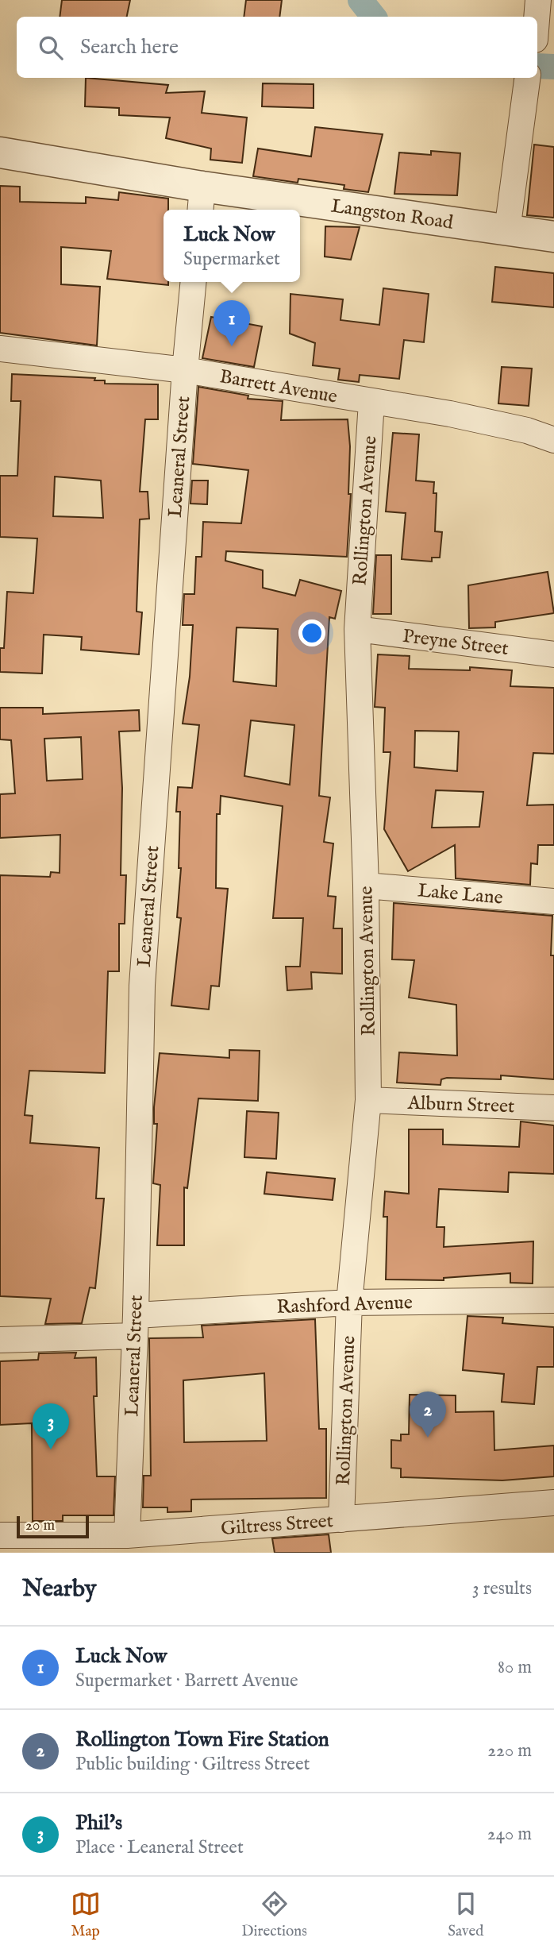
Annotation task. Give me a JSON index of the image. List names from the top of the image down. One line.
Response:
{"streets":{"street":["Langston Road","Barrett Avenue","Leaneral Street","Rollington Avenue","Preyne Street","Lake Lane","Alburn Street","Rashford Avenue","Giltress Street"]},"crossings":[["Barrett Avenue","Leaneral Street"],["Barrett Avenue","Rollington Avenue"],["Leaneral Street","Rashford Avenue"],["Leaneral Street","Giltress Street"],["Rollington Avenue","Preyne Street"],["Rollington Avenue","Lake Lane"],["Rollington Avenue","Alburn Street"],["Rollington Avenue","Rashford Avenue"],["Rollington Avenue","Giltress Street"]],"scale_bar":"20 m","page":{"search":"Search here","popup":["Luck Now","Supermarket"],"pins":["1","2","3"],"scale":"20 m","heading":["Nearby","3 results"],"list":[{"mark":"1","name":"Luck Now","note":"Supermarket · Barrett Avenue","value":"80 m"},{"mark":"2","name":"Rollington Town Fire Station","note":"Public building · Giltress Street","value":"220 m"},{"mark":"3","name":"Phil's","note":"Place · Leaneral Street","value":"240 m"}],"nav":["Map","Directions","Saved"]}}
